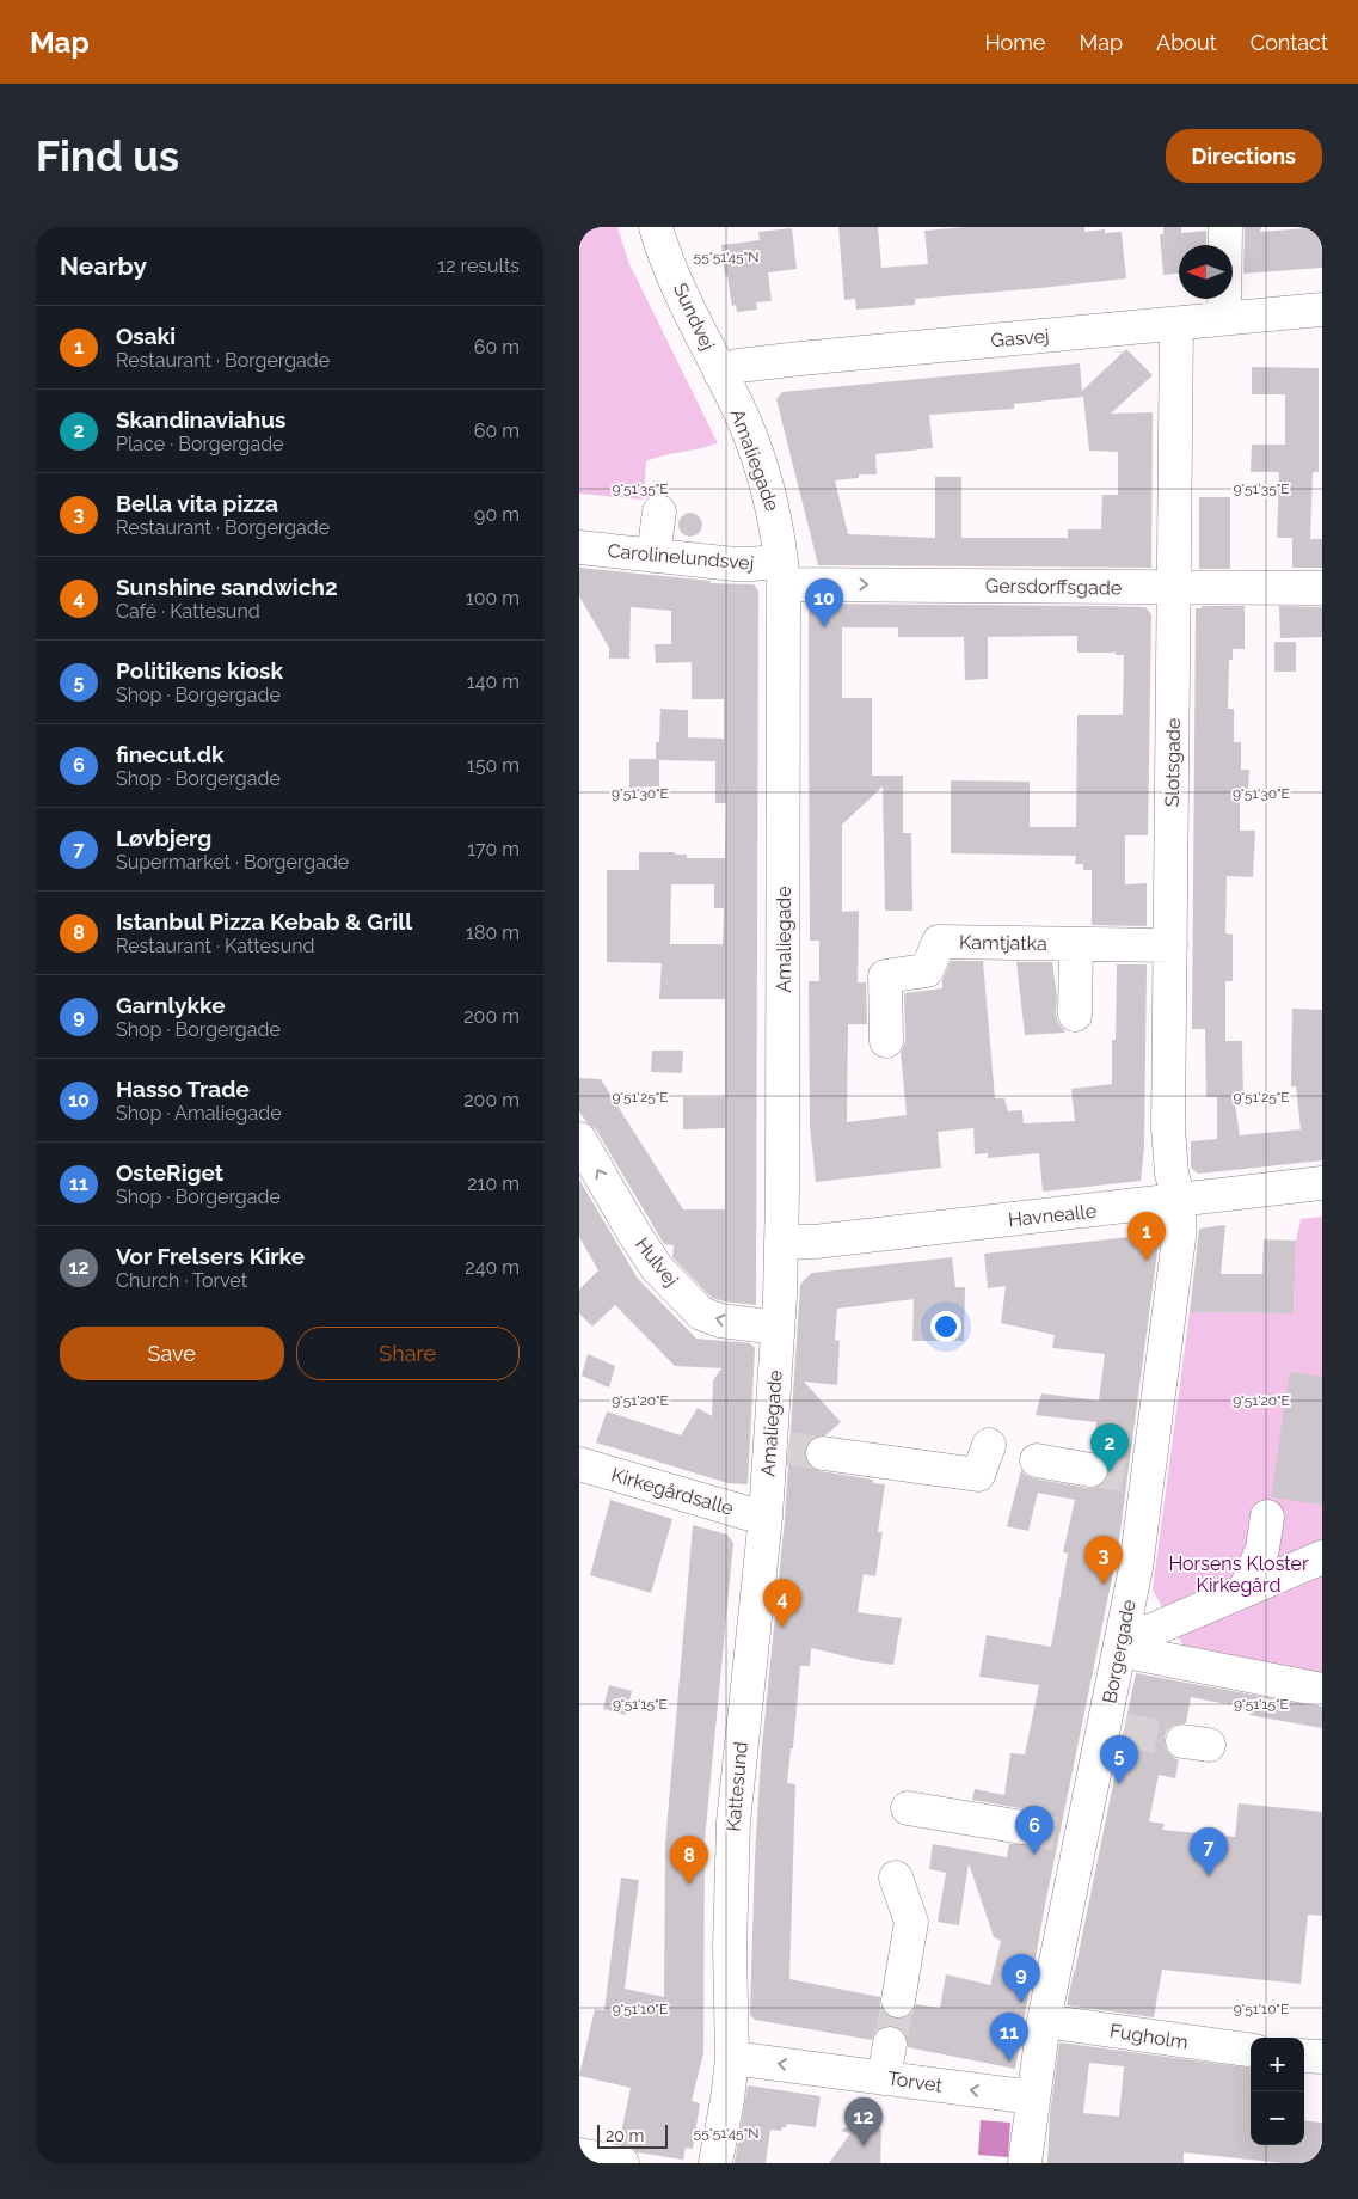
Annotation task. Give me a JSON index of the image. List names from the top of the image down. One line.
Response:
{"streets":{"street":["Sundvej","Gasvej","Amaliegade","Carolinelundsvej","Gersdorffsgade","Slotsgade","Kamtjatka","Havnealle","Hulvej","Kirkegårdsalle","Borgergade","Kattesund","Fugholm","Torvet"]},"crossings":[["Sundvej","Gasvej"],["Sundvej","Amaliegade"],["Gasvej","Amaliegade"],["Gasvej","Slotsgade"],["Amaliegade","Carolinelundsvej"],["Amaliegade","Gersdorffsgade"],["Amaliegade","Havnealle"],["Amaliegade","Hulvej"],["Amaliegade","Kirkegårdsalle"],["Amaliegade","Kattesund"],["Carolinelundsvej","Gersdorffsgade"],["Gersdorffsgade","Slotsgade"],["Slotsgade","Kamtjatka"],["Slotsgade","Havnealle"],["Slotsgade","Borgergade"],["Havnealle","Borgergade"],["Kirkegårdsalle","Kattesund"],["Borgergade","Fugholm"],["Borgergade","Torvet"],["Kattesund","Torvet"]],"one_way":["Gersdorffsgade","Hulvej"],"parks":["Horsens Kloster Kirkegård"],"scale_bar":"20 m","north":"left","page":{"header":"Map","nav":["Home","Map","About","Contact"],"buttons":["Directions",["Save","Share"]],"title":"Find us","heading":["Nearby","12 results"],"list":[{"mark":"1","name":"Osaki","note":"Restaurant · Borgergade","value":"60 m"},{"mark":"2","name":"Skandinaviahus","note":"Place · Borgergade","value":"60 m"},{"mark":"3","name":"Bella vita pizza","note":"Restaurant · Borgergade","value":"90 m"},{"mark":"4","name":"Sunshine sandwich2","note":"Café · Kattesund","value":"100 m"},{"mark":"5","name":"Politikens kiosk","note":"Shop · Borgergade","value":"140 m"},{"mark":"6","name":"finecut.dk","note":"Shop · Borgergade","value":"150 m"},{"mark":"7","name":"Løvbjerg","note":"Supermarket · Borgergade","value":"170 m"},{"mark":"8","name":"Istanbul Pizza Kebab & Grill","note":"Restaurant · Kattesund","value":"180 m"},{"mark":"9","name":"Garnlykke","note":"Shop · Borgergade","value":"200 m"},{"mark":"10","name":"Hasso Trade","note":"Shop · Amaliegade","value":"200 m"},{"mark":"11","name":"OsteRiget","note":"Shop · Borgergade","value":"210 m"},{"mark":"12","name":"Vor Frelsers Kirke","note":"Church · Torvet","value":"240 m"}],"pins":["10","1","2","3","4","5","6","7","8","9","11","12"],"map_buttons":["+","−"],"scale":"20 m"},"coordinates":["55°51'45\"N","9°51'35\"E","9°51'30\"E","9°51'25\"E","9°51'20\"E","9°51'15\"E","9°51'10\"E"]}
